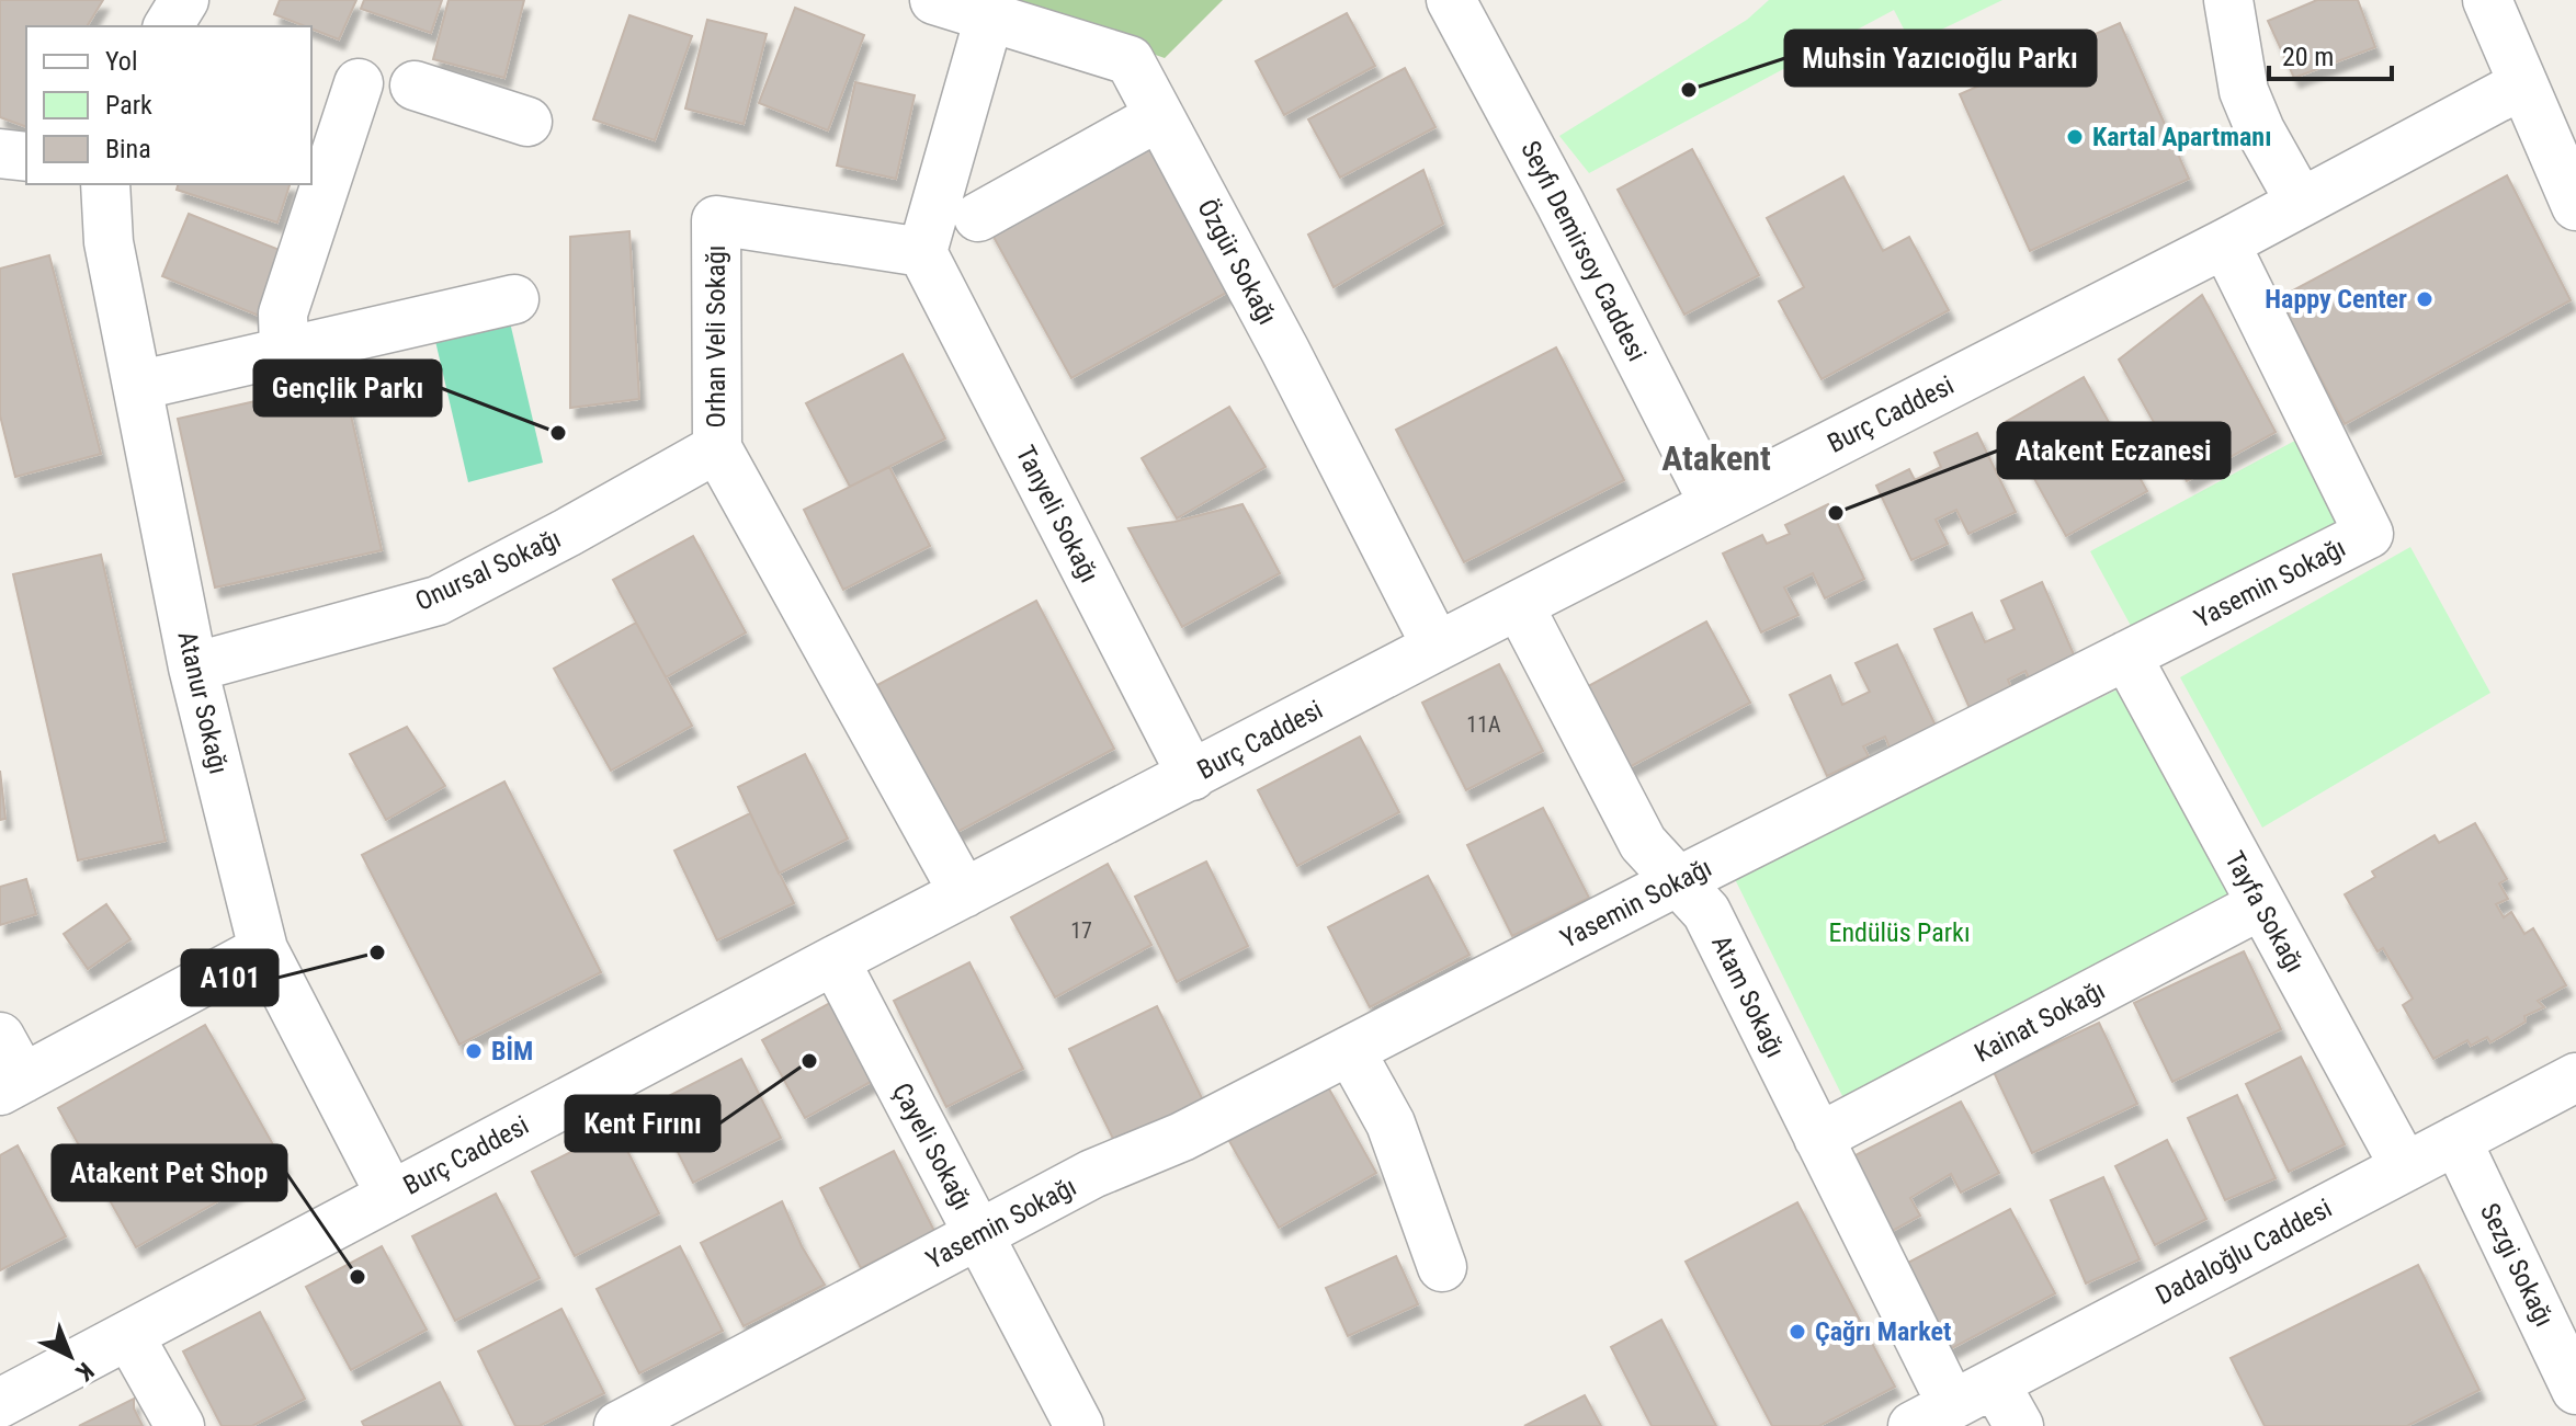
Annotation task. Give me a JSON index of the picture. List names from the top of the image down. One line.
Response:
{"streets":{"street":["Seyfi Demirsoy Caddesi","Özgür Sokağı","Orhan Veli Sokağı","Burç Caddesi","Tanyeli Sokağı","Onursal Sokağı","Yasemin Sokağı","Atanur Sokağı","Tayfa Sokağı","Atam Sokağı","Kainat Sokağı","Çayeli Sokağı","Dadaloğlu Caddesi","Sezgi Sokağı"]},"crossings":[["Seyfi Demirsoy Caddesi","Burç Caddesi"],["Özgür Sokağı","Burç Caddesi"],["Orhan Veli Sokağı","Burç Caddesi"],["Orhan Veli Sokağı","Tanyeli Sokağı"],["Orhan Veli Sokağı","Onursal Sokağı"],["Burç Caddesi","Tanyeli Sokağı"],["Burç Caddesi","Yasemin Sokağı"],["Burç Caddesi","Atanur Sokağı"],["Burç Caddesi","Atam Sokağı"],["Burç Caddesi","Çayeli Sokağı"],["Onursal Sokağı","Atanur Sokağı"],["Yasemin Sokağı","Tayfa Sokağı"],["Yasemin Sokağı","Atam Sokağı"],["Yasemin Sokağı","Çayeli Sokağı"],["Tayfa Sokağı","Kainat Sokağı"],["Tayfa Sokağı","Dadaloğlu Caddesi"],["Atam Sokağı","Kainat Sokağı"],["Atam Sokağı","Dadaloğlu Caddesi"],["Dadaloğlu Caddesi","Sezgi Sokağı"]],"districts":["Atakent"],"parks":["Endülüs Parkı"],"places":["Muhsin Yazıcıoğlu Parkı","Kartal Apartmanı","Happy Center","Gençlik Parkı","Atakent Eczanesi","A101","BİM","Kent Fırını","Atakent Pet Shop","Çağrı Market"],"house_numbers":["11A","17"],"legend":["Yol","Park","Bina"],"scale_bar":"20 m","north":"bottom right"}
